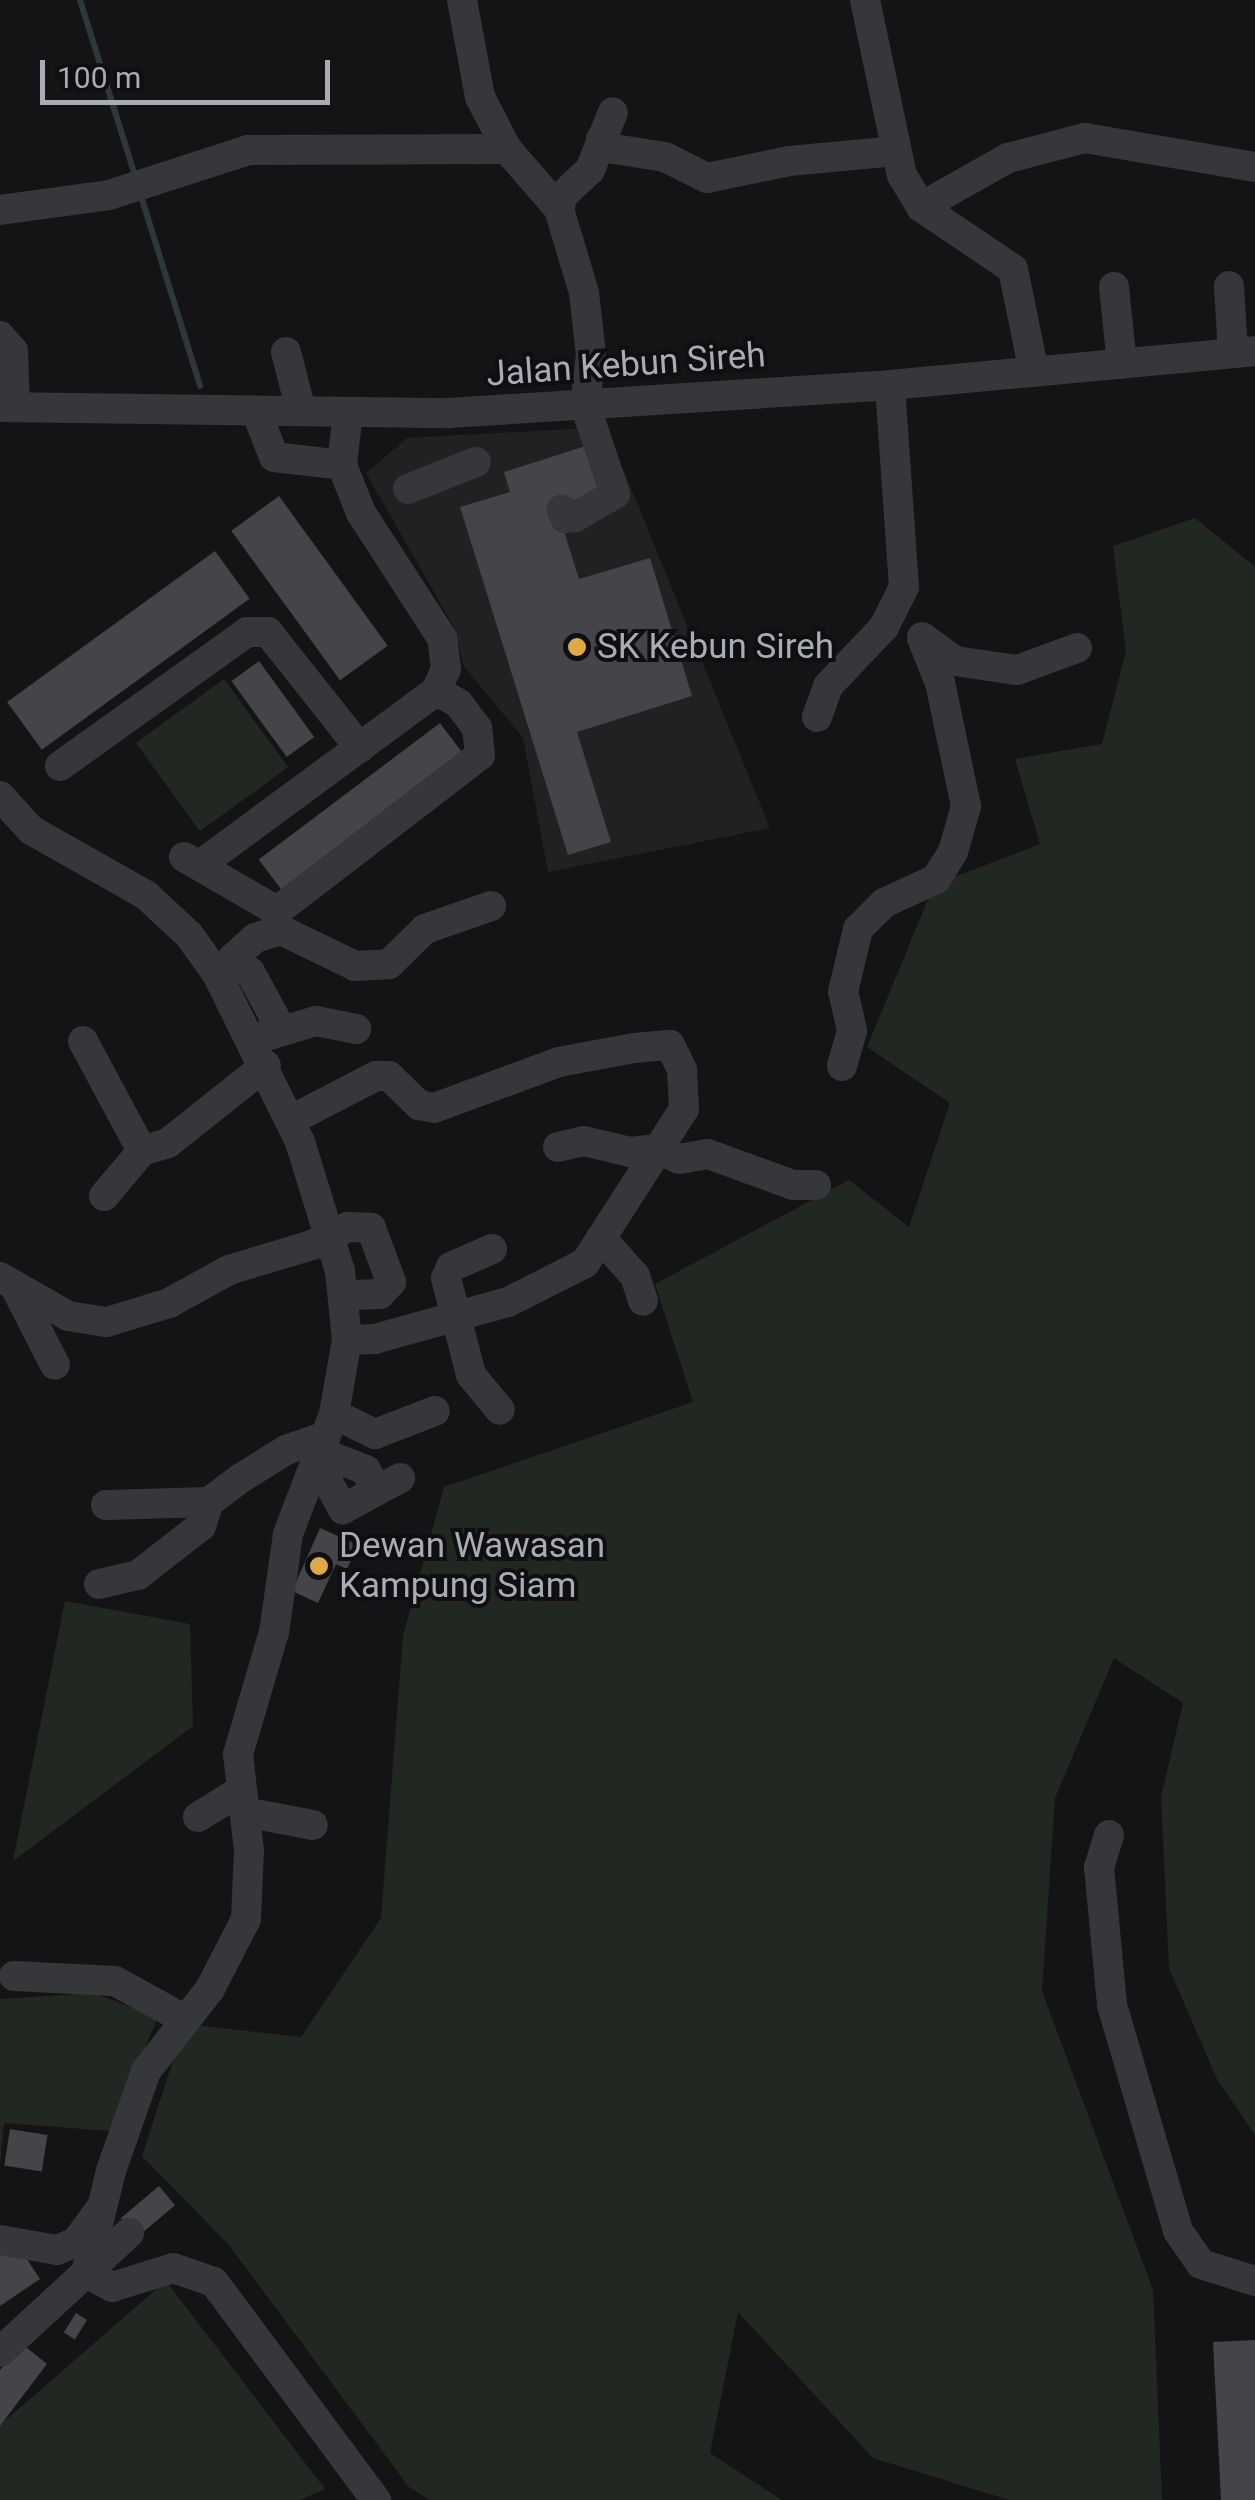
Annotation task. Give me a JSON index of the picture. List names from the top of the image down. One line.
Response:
{"streets":{"street":["Jalan Kebun Sireh"]},"places":["SK Kebun Sireh","Dewan Wawasan Kampung Siam"],"scale_bar":"100 m"}
